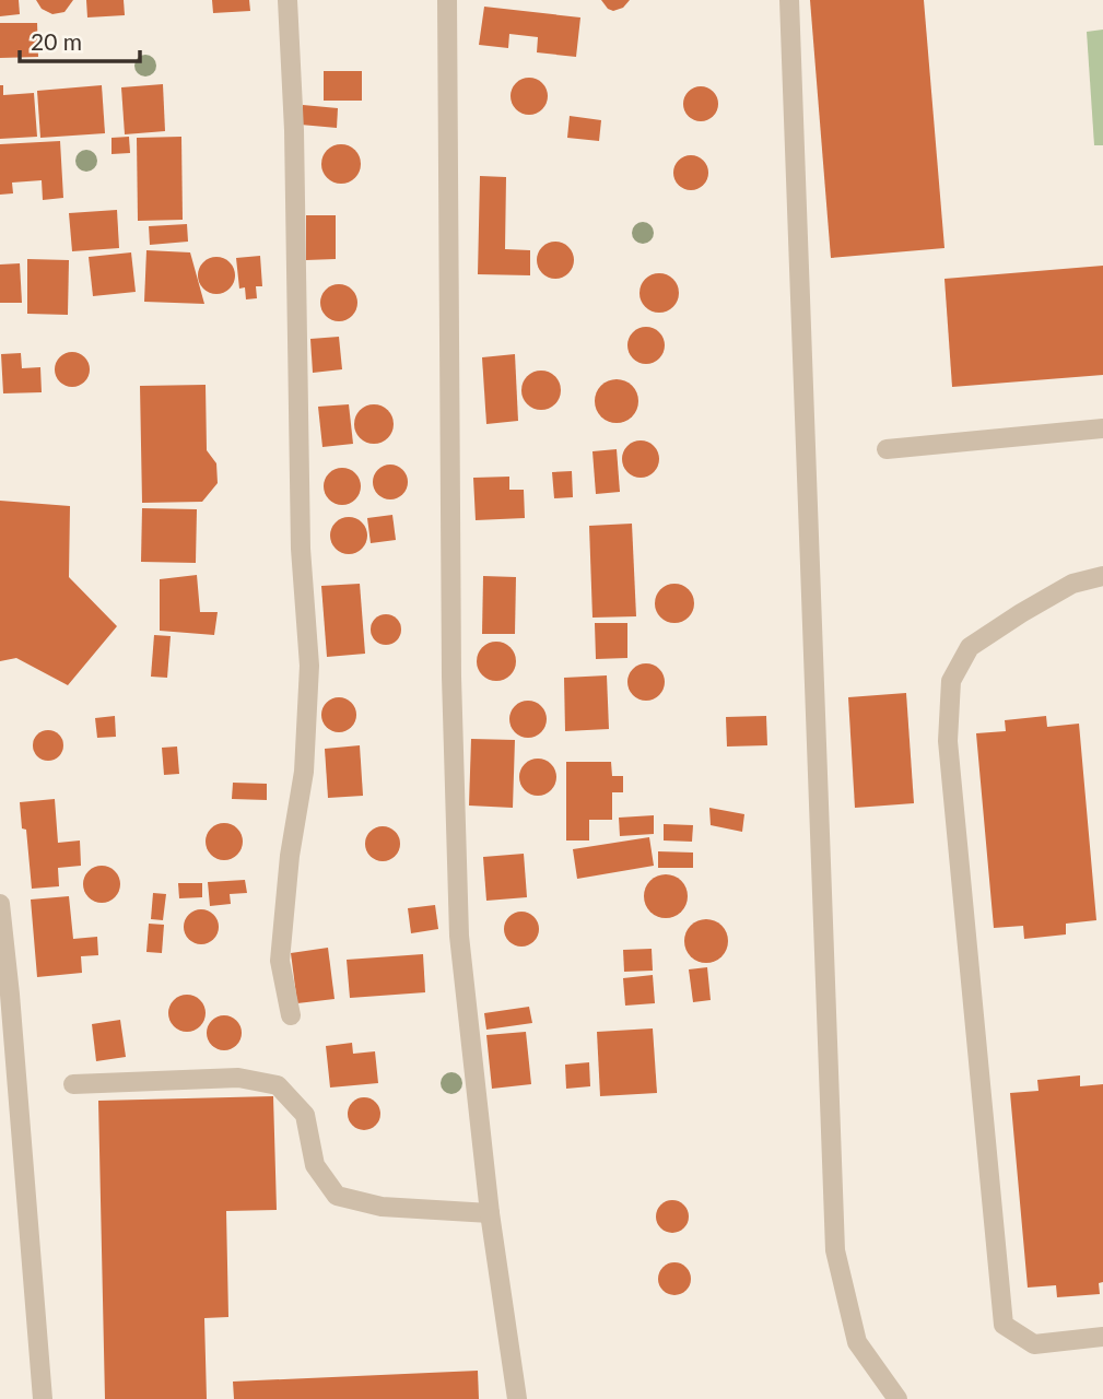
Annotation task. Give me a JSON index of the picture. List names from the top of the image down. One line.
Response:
{"scale_bar":"20 m"}
